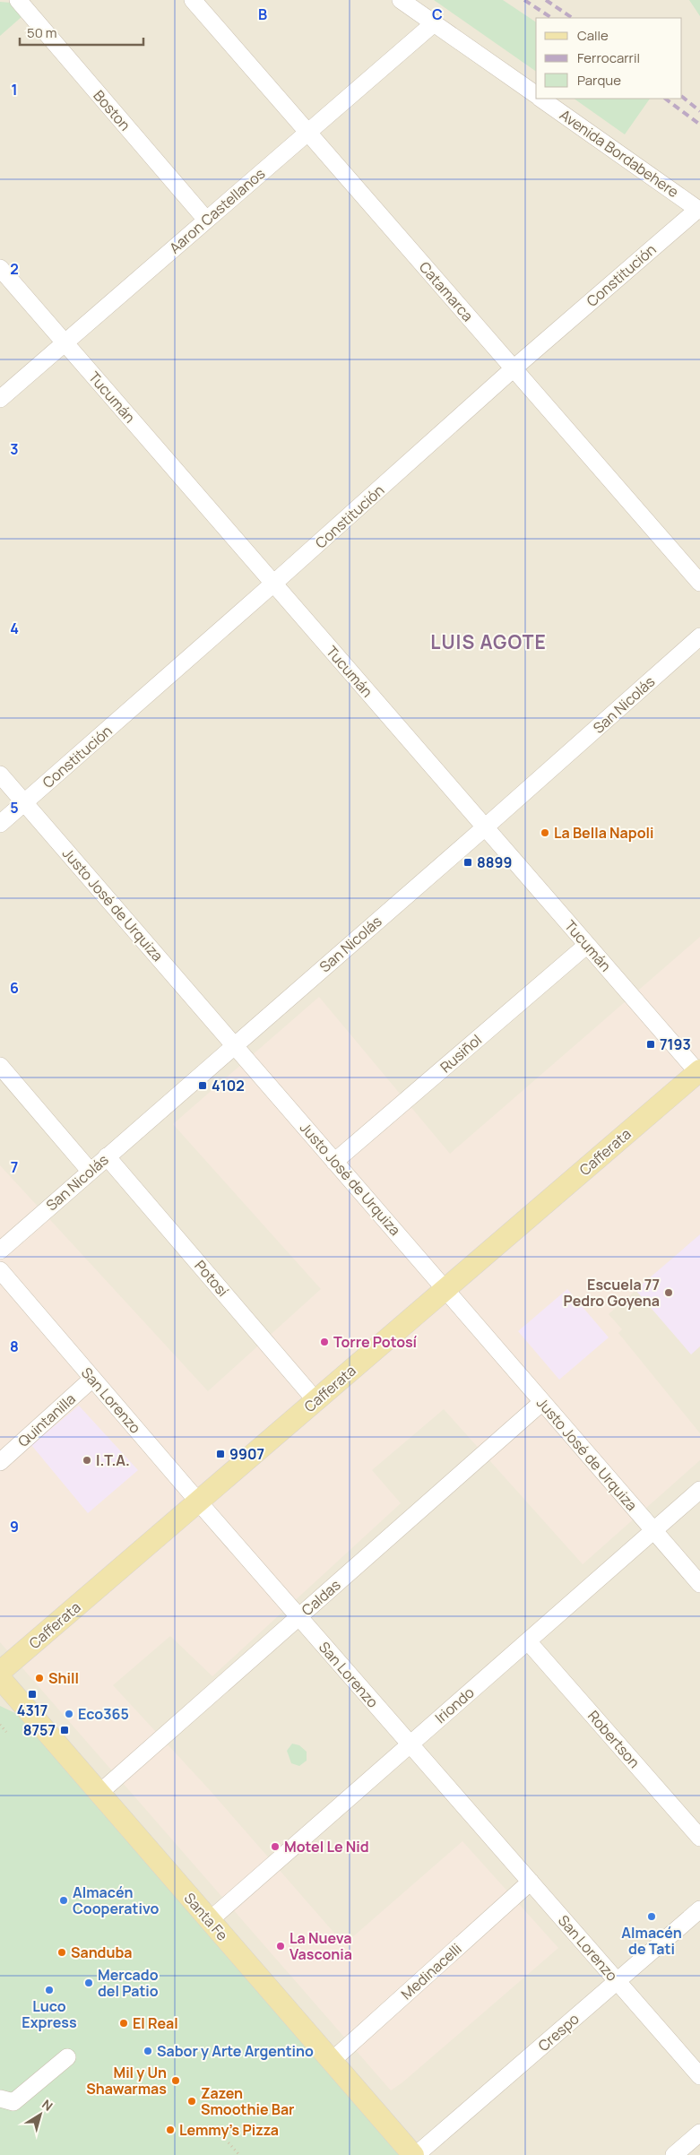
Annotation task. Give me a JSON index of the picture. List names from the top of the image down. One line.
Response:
{"streets":{"main road":["Cafferata","Santa Fe"],"street":["Boston","Avenida Bordabehere","Aaron Castellanos","Constitución","Catamarca","Tucumán","San Nicolás","Justo José de Urquiza","Rusiñol","Potosí","San Lorenzo","Quintanilla","Caldas","Iriondo","Robertson","Medinacelli","Crespo"]},"crossings":[["Boston","Aaron Castellanos"],["Avenida Bordabehere","Aaron Castellanos"],["Avenida Bordabehere","Constitución"],["Aaron Castellanos","Catamarca"],["Aaron Castellanos","Tucumán"],["Constitución","Catamarca"],["Constitución","Tucumán"],["Constitución","Justo José de Urquiza"],["Tucumán","San Nicolás"],["Tucumán","Rusiñol"],["Tucumán","Cafferata"],["San Nicolás","Justo José de Urquiza"],["San Nicolás","Potosí"],["Justo José de Urquiza","Rusiñol"],["Justo José de Urquiza","Cafferata"],["Justo José de Urquiza","Caldas"],["Justo José de Urquiza","Iriondo"],["Cafferata","Potosí"],["Cafferata","San Lorenzo"],["San Lorenzo","Quintanilla"],["San Lorenzo","Caldas"],["San Lorenzo","Iriondo"],["San Lorenzo","Medinacelli"],["San Lorenzo","Crespo"],["Caldas","Santa Fe"],["Iriondo","Robertson"],["Iriondo","Santa Fe"],["Santa Fe","Medinacelli"]],"districts":["LUIS AGOTE"],"places":{"other":["La Bella Napoli","Escuela 77 Pedro Goyena","Torre Potosí","I.T.A.","Shill","Eco365","Motel Le Nid","Almacén Cooperativo","Almacén de Tati","La Nueva Vasconia","Sanduba","Mercado del Patio","Luco Express","El Real","Sabor y Arte Argentino","Mil y Un Shawarmas","Zazen Smoothie Bar","Lemmy's Pizza"],"transit":["8899","7193","4102","9907","4317","8757"]},"legend":["Calle","Ferrocarril","Parque"],"scale_bar":"50 m","north":"top right","grid":{"columns":["B","C"],"rows":["1","2","3","4","5","6","7","8","9"]}}
